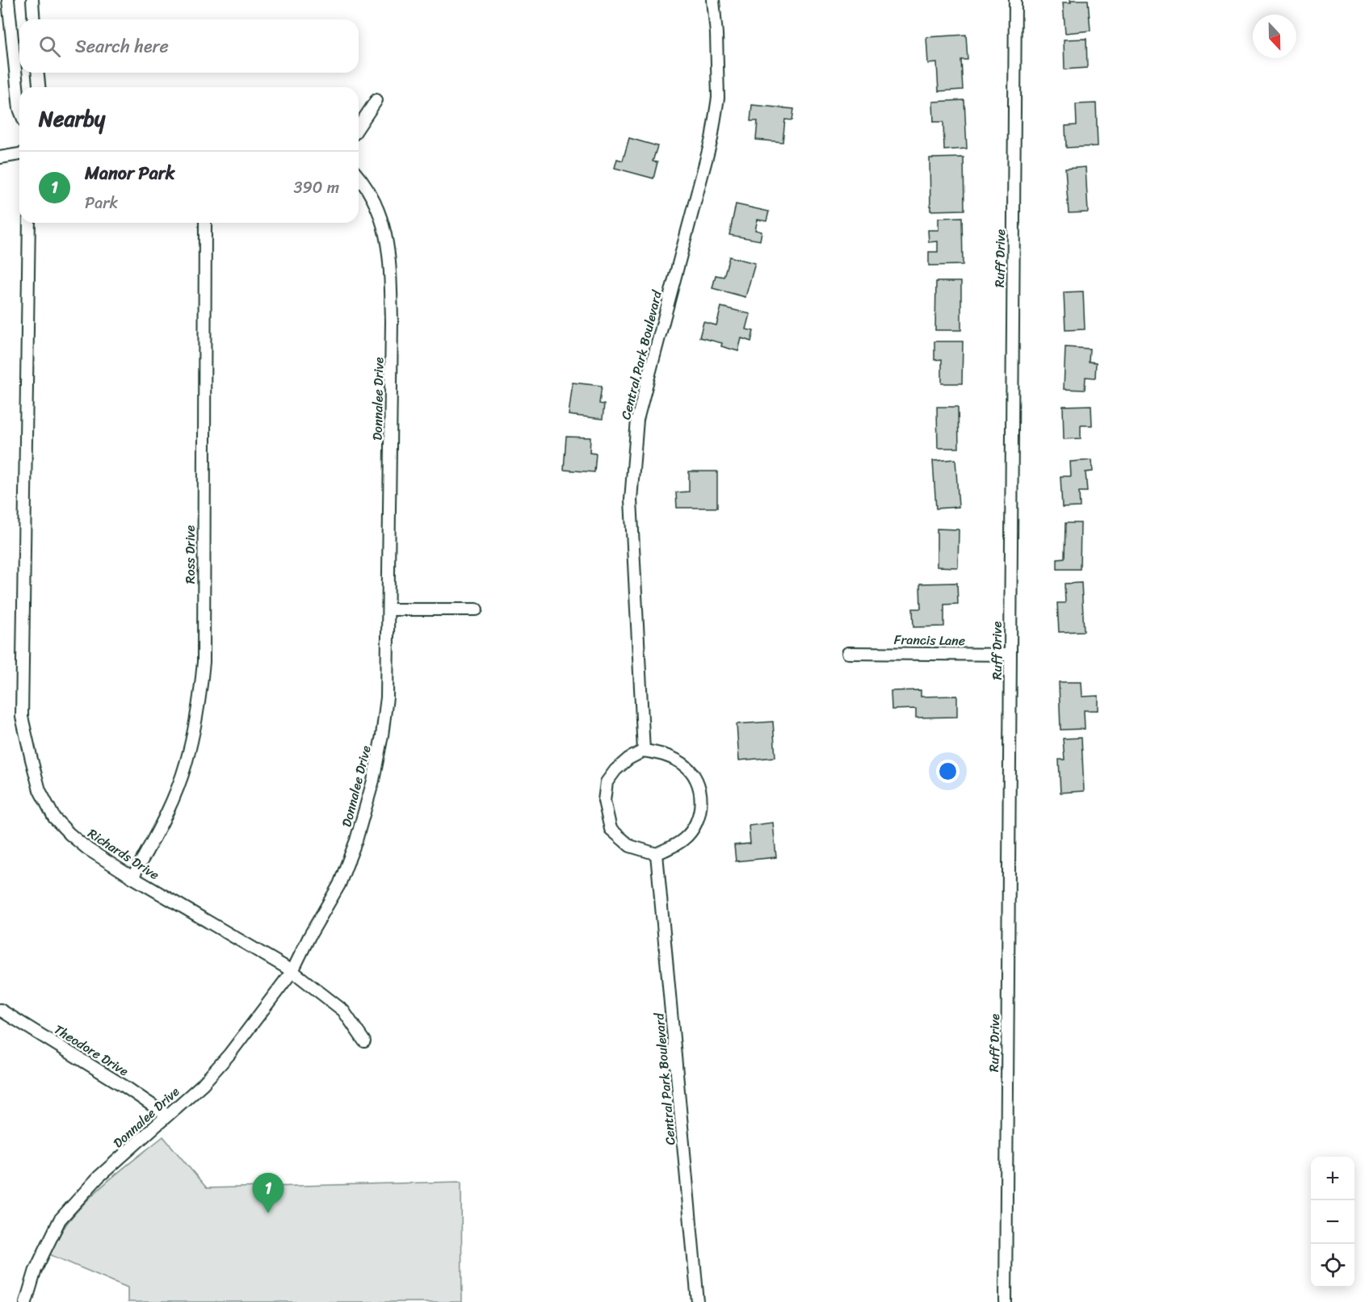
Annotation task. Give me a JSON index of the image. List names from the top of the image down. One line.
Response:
{"streets":{"street":["Ruff Drive","Central Park Boulevard","Donnalee Drive","Ross Drive","Francis Lane","Richards Drive","Theodore Drive"]},"crossings":[["Ruff Drive","Francis Lane"],["Donnalee Drive","Richards Drive"],["Donnalee Drive","Theodore Drive"],["Ross Drive","Richards Drive"]],"north":"bottom","page":{"search":"Search here","heading":"Nearby","list":[{"mark":"1","name":"Manor Park","note":"Park","value":"390 m"}],"map_buttons":["+","−"],"pins":"1"}}
